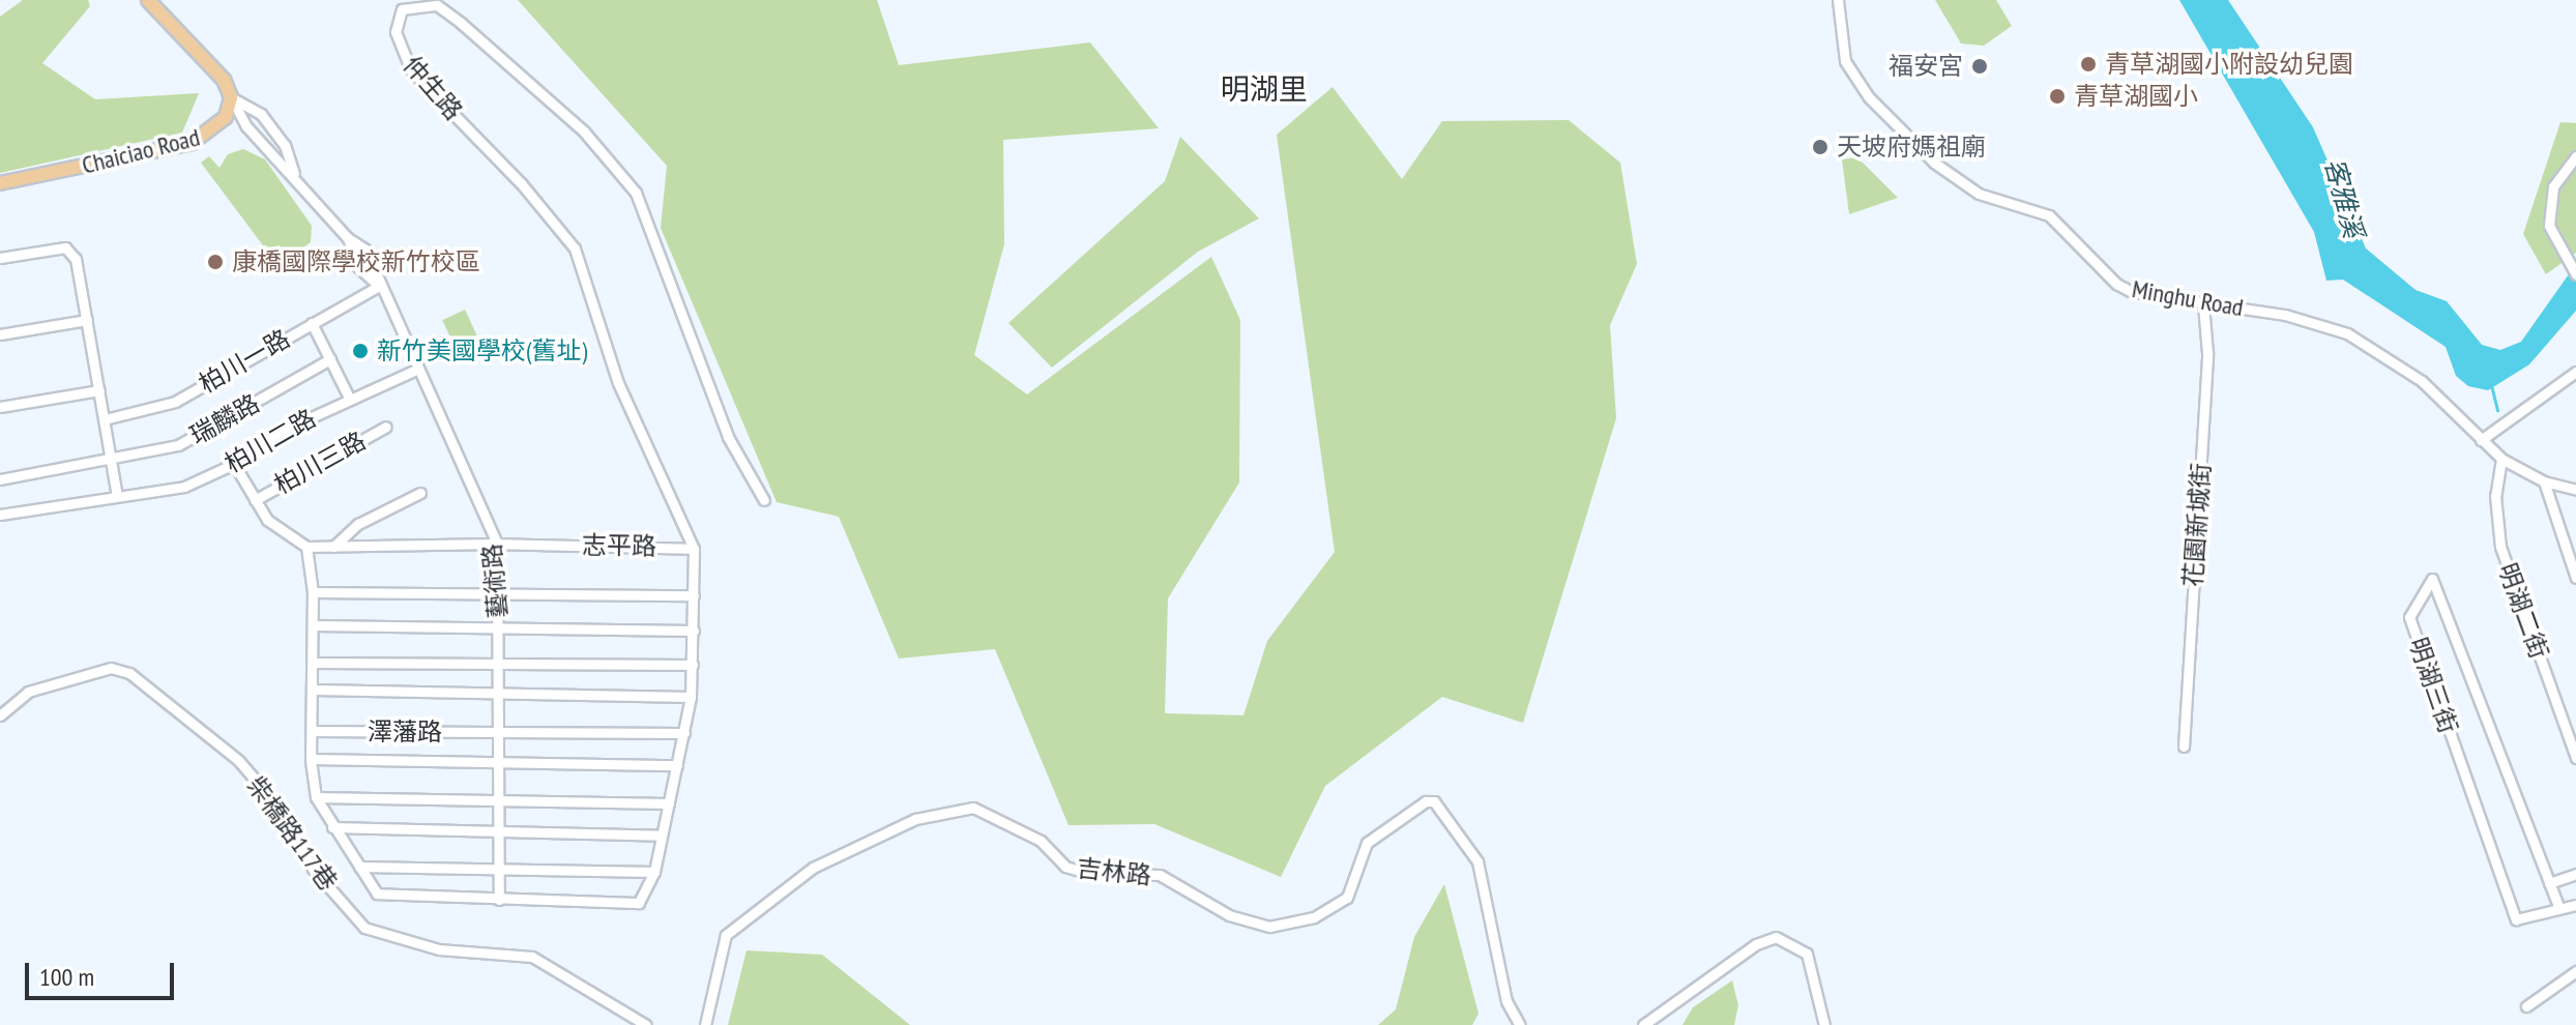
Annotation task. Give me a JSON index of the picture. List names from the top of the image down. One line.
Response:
{"streets":{"main road":["Chaiciao Road"],"street":["仲生路","Minghu Road","柏川一路","瑞麟路","柏川二路","柏川三路","花園新城街","志平路","藝術路","明湖二街","明湖三街","澤藩路","柴橋路117巷","吉林路"]},"crossings":[["仲生路","志平路"],["Chaiciao Road","藝術路"],["Minghu Road","花園新城街"],["Minghu Road","明湖二街"],["柏川一路","藝術路"],["柏川二路","柏川三路"],["柏川二路","藝術路"],["志平路","藝術路"],["藝術路","澤藩路"]],"districts":["明湖里"],"water":["客雅溪"],"places":["青草湖國小附設幼兒園","福安宮","青草湖國小","天坡府媽祖廟","康橋國際學校新竹校區","新竹美國學校(舊址)"],"scale_bar":"100 m"}
